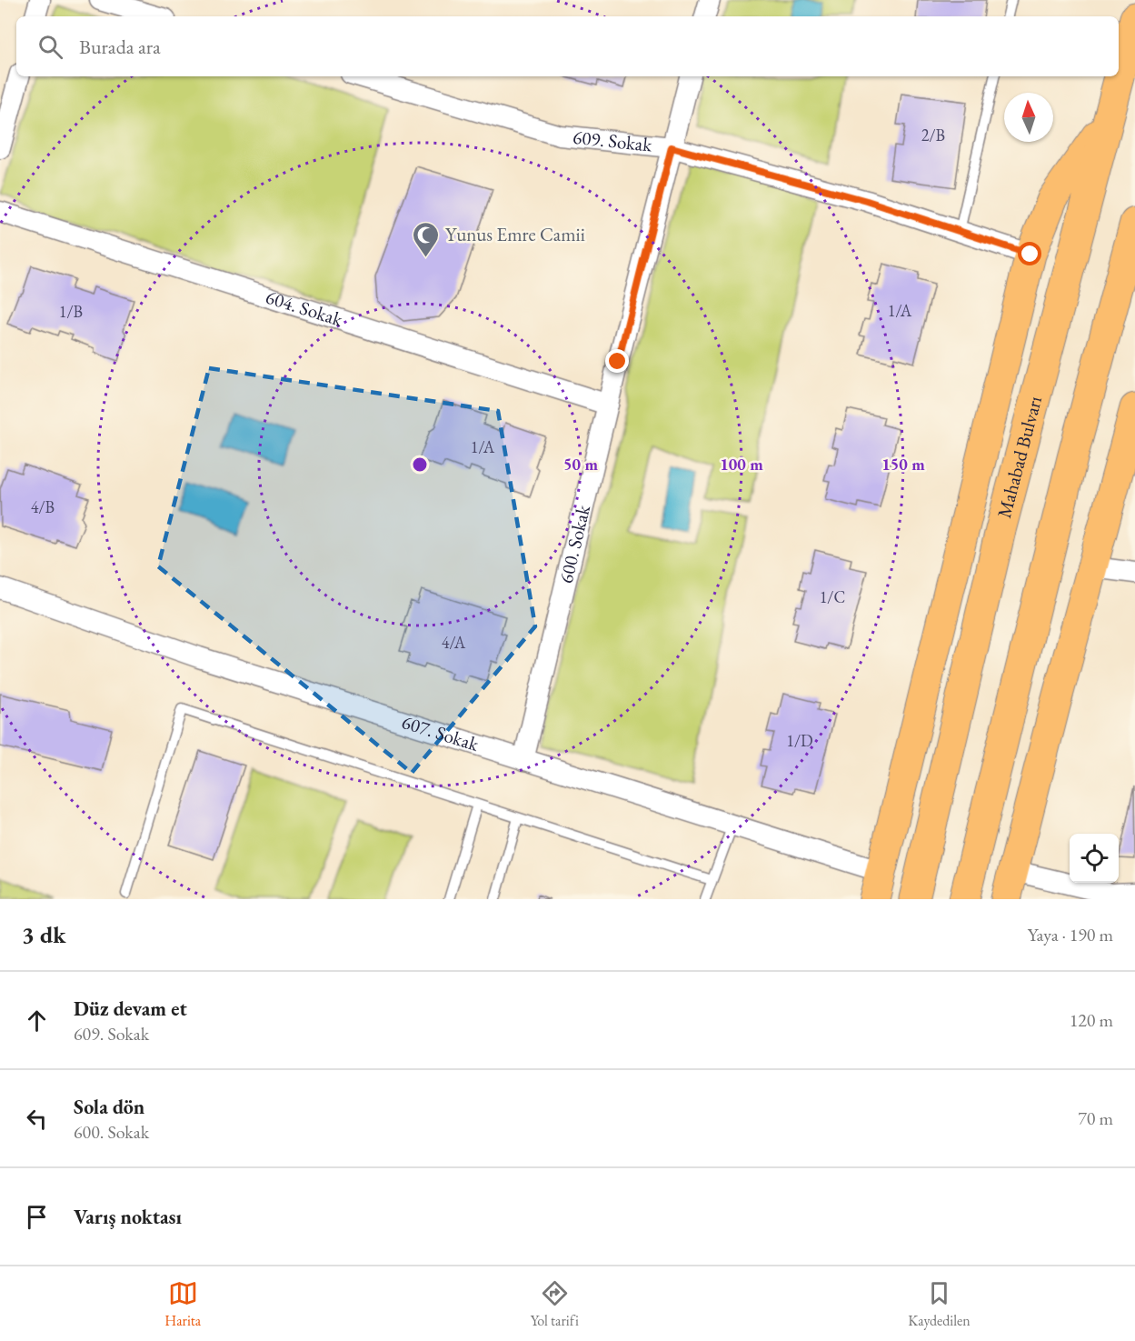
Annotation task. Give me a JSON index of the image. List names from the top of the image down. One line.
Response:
{"streets":{"main road":["Mahabad Bulvarı"],"street":["609. Sokak","604. Sokak","600. Sokak","607. Sokak"]},"crossings":[["609. Sokak","600. Sokak"],["604. Sokak","600. Sokak"],["600. Sokak","607. Sokak"]],"places":{"mosque":["Yunus Emre Camii"]},"house_numbers":["2/B","1/A","1/B","1/A","4/B","1/C","4/A","1/D"],"north":"top","page":{"search":"Burada ara","heading":["3 dk","Yaya · 190 m"],"list":[["Düz devam et","609. Sokak","120 m"],["Sola dön","600. Sokak","70 m"],"Varış noktası"],"nav":["Harita","Yol tarifi","Kaydedilen"]},"rings":["50 m","100 m","150 m"]}
